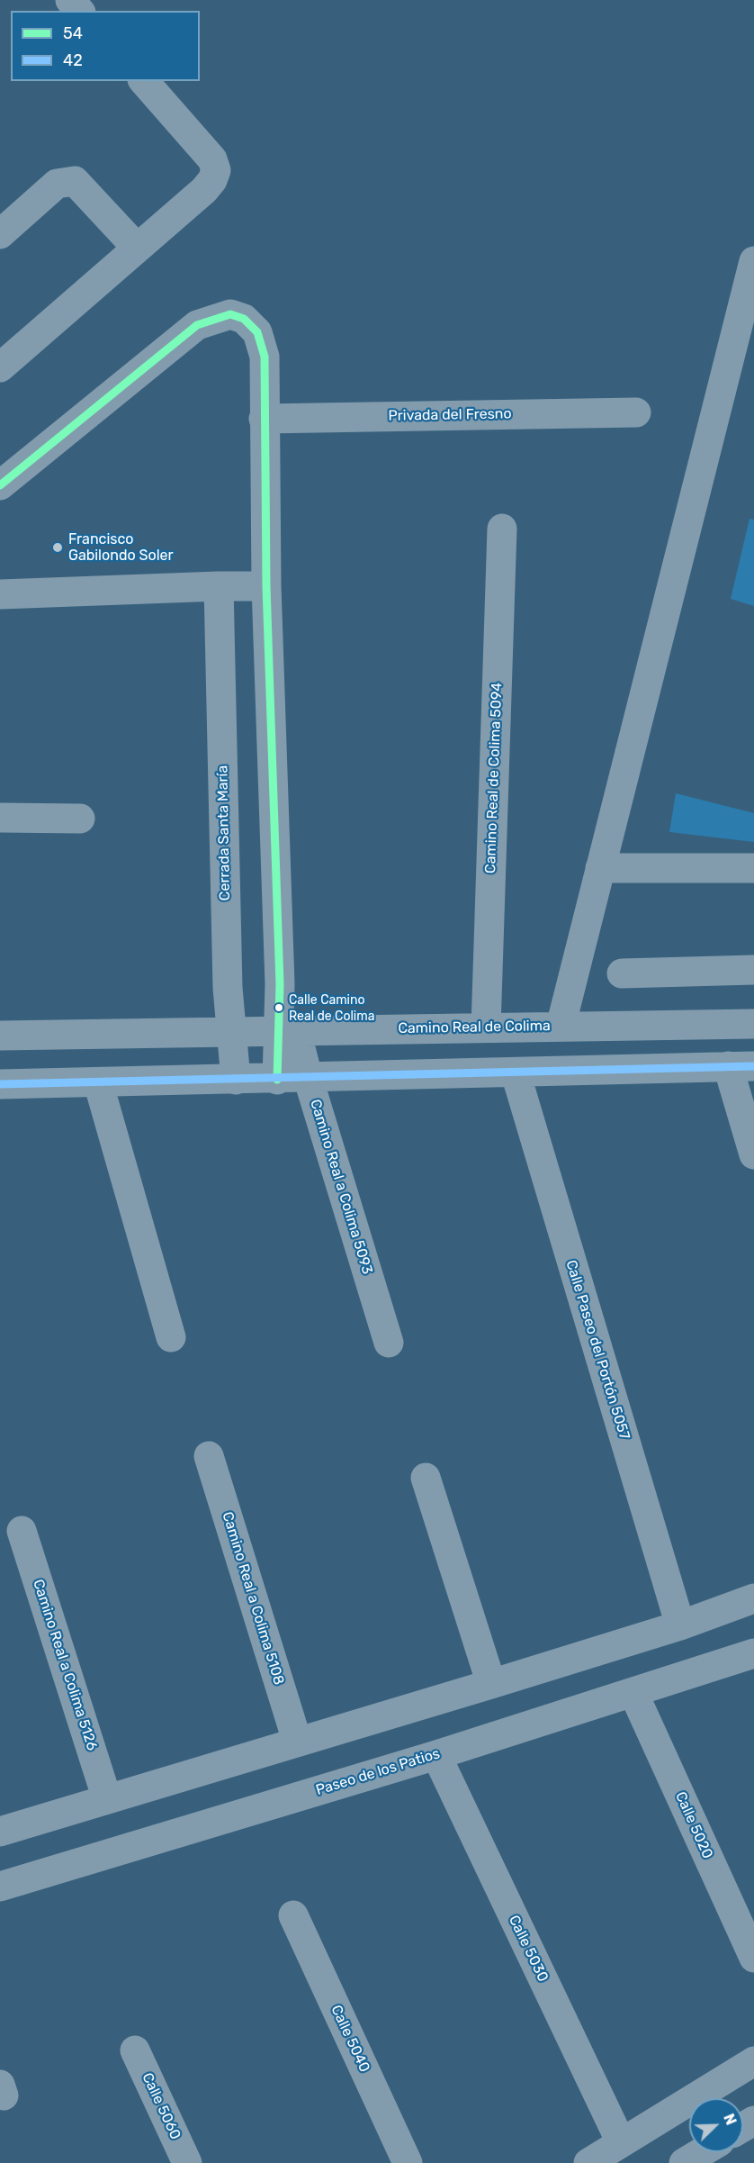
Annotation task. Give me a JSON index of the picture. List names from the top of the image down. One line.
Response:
{"streets":{"street":["Privada del Fresno","Camino Real de Colima 5094","Cerrada Santa María","Camino Real de Colima","Camino Real a Colima 5093","Calle Paseo del Portón 5057","Camino Real a Colima 5108","Camino Real a Colima 5126","Paseo de los Patios","Calle 5020","Calle 5030","Calle 5040","Calle 5060"]},"crossings":[["Camino Real de Colima 5094","Camino Real de Colima"],["Cerrada Santa María","Camino Real de Colima"],["Camino Real de Colima","Camino Real a Colima 5093"],["Paseo de los Patios","Calle 5020"],["Paseo de los Patios","Calle 5030"]],"places":["Francisco Gabilondo Soler","Calle Camino Real de Colima"],"lines":["transit line 54","transit line 42"],"legend":["54","42"],"north":"top right"}
